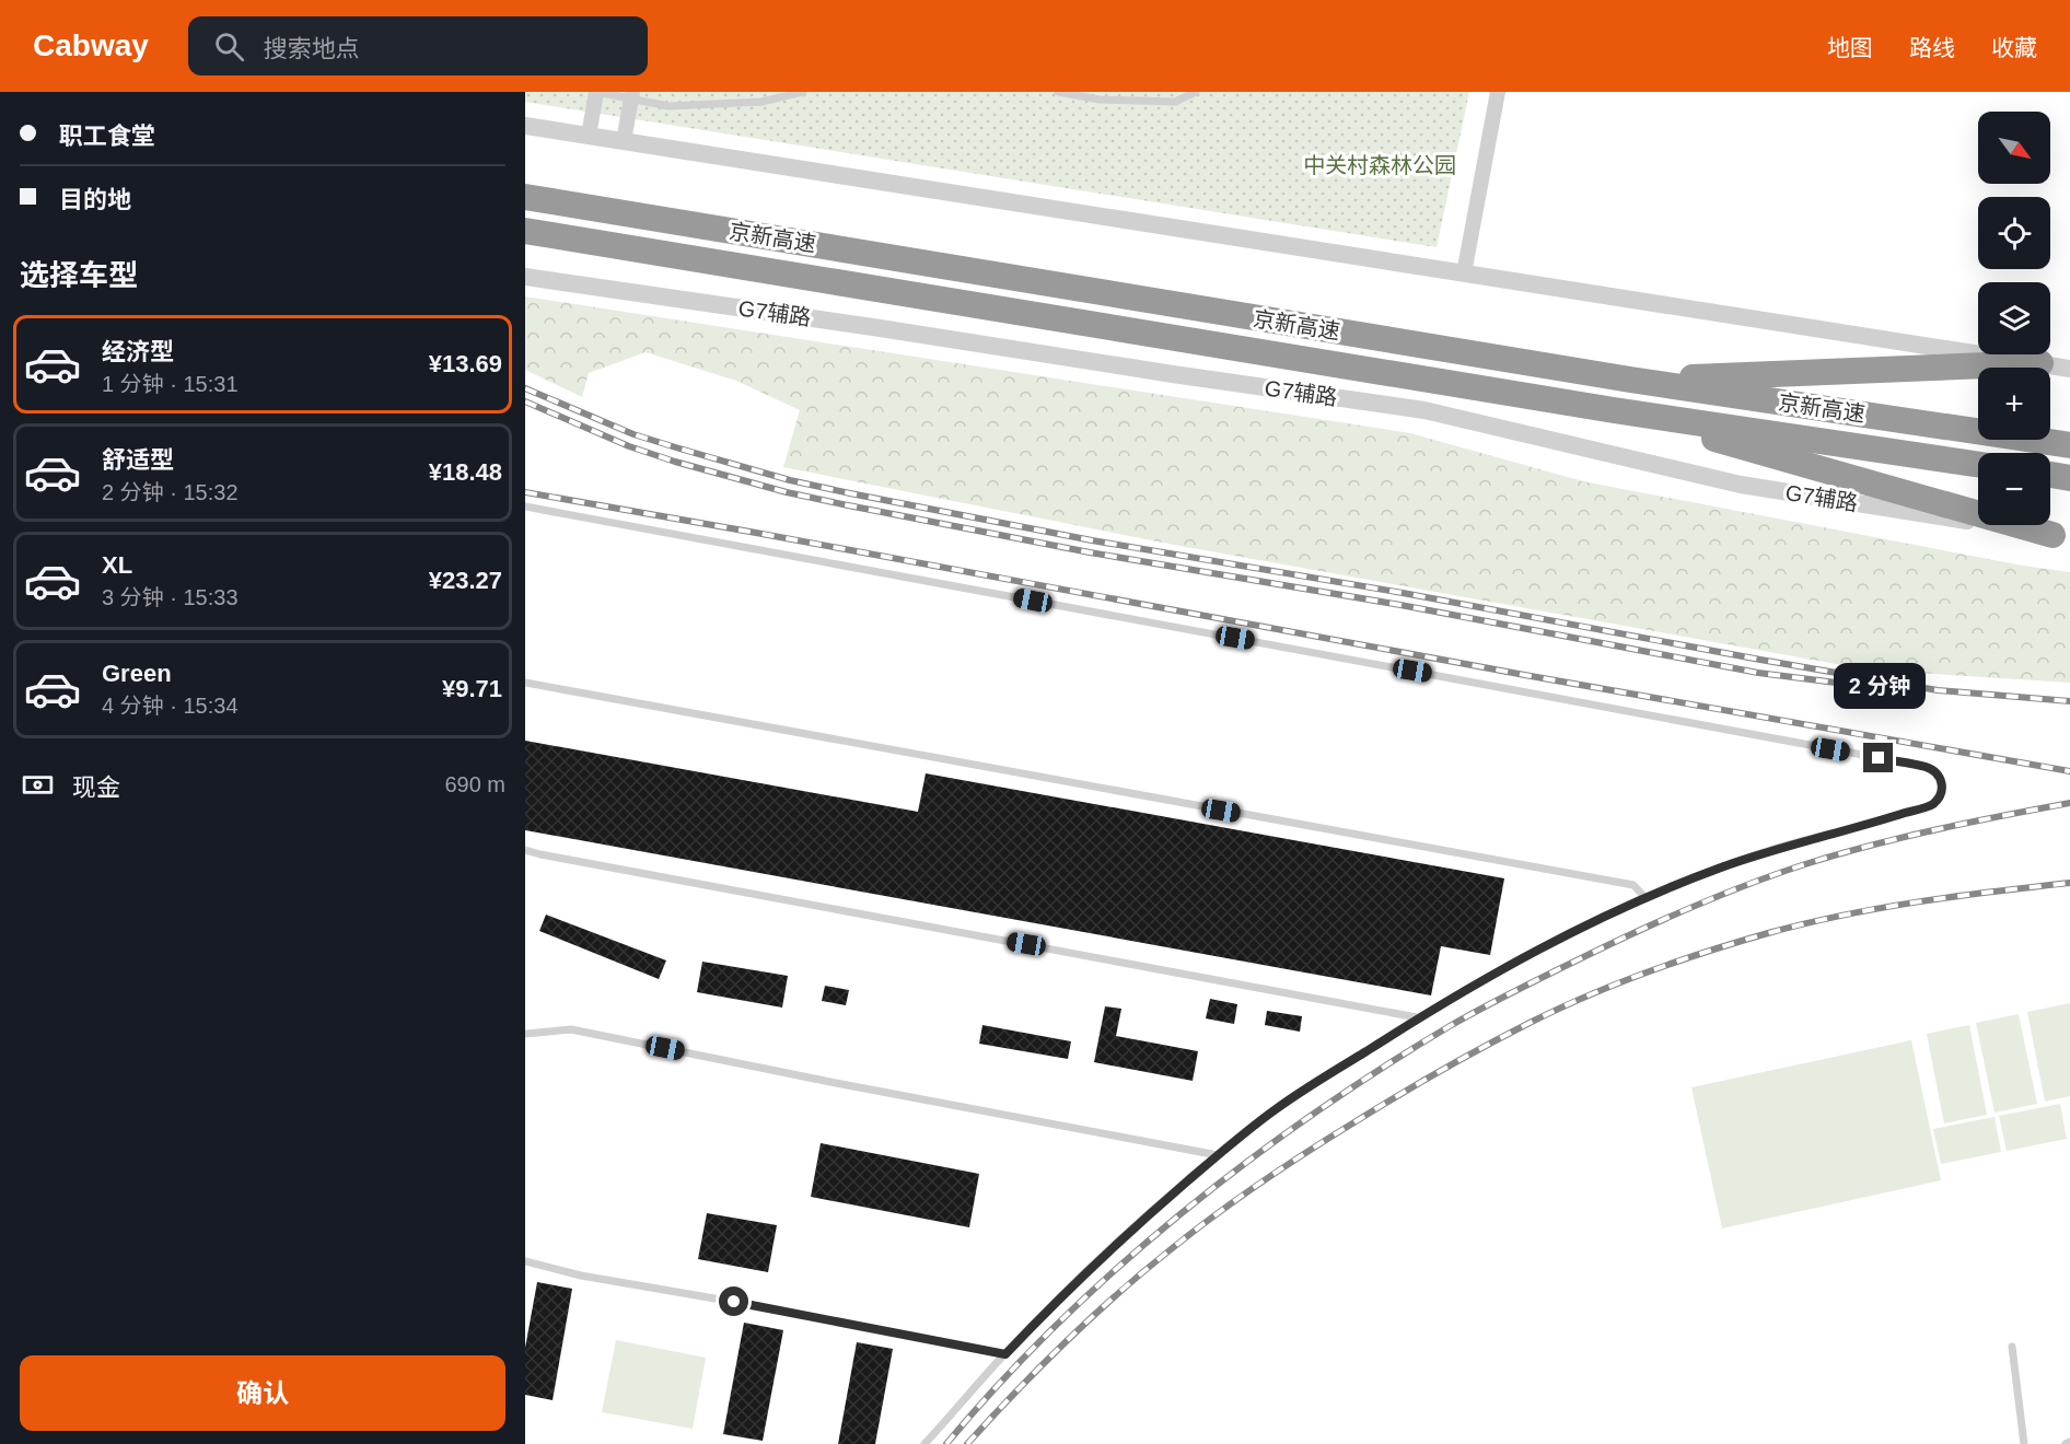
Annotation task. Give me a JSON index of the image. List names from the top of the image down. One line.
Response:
{"streets":{"highway":["京新高速"],"street":["G7辅路"]},"parks":["中关村森林公园"],"north":"bottom right","page":{"header":"Cabway","search":"搜索地点","nav":["地图","路线","收藏"],"banner":["职工食堂","目的地"],"map_buttons":["+","−"],"heading":"选择车型","list":[{"name":"经济型","note":"1 分钟 · 15:31","value":"¥13.69"},{"name":"舒适型","note":"2 分钟 · 15:32","value":"¥18.48"},{"name":"XL","note":"3 分钟 · 15:33","value":"¥23.27"},{"name":"Green","note":"4 分钟 · 15:34","value":"¥9.71"}],"bubble":"2 分钟","pay":["现金","690 m"],"buttons":"确认"}}
